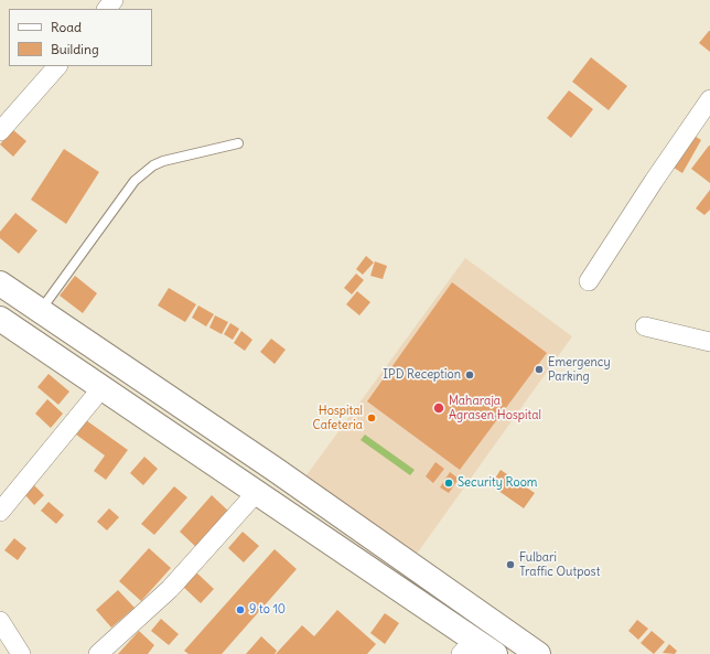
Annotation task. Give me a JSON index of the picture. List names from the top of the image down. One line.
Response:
{"places":["Emergency Parking","IPD Reception","Maharaja Agrasen Hospital","Hospital Cafeteria","Security Room","Fulbari Traffic Outpost","9 to 10"],"legend":["Road","Building"]}
